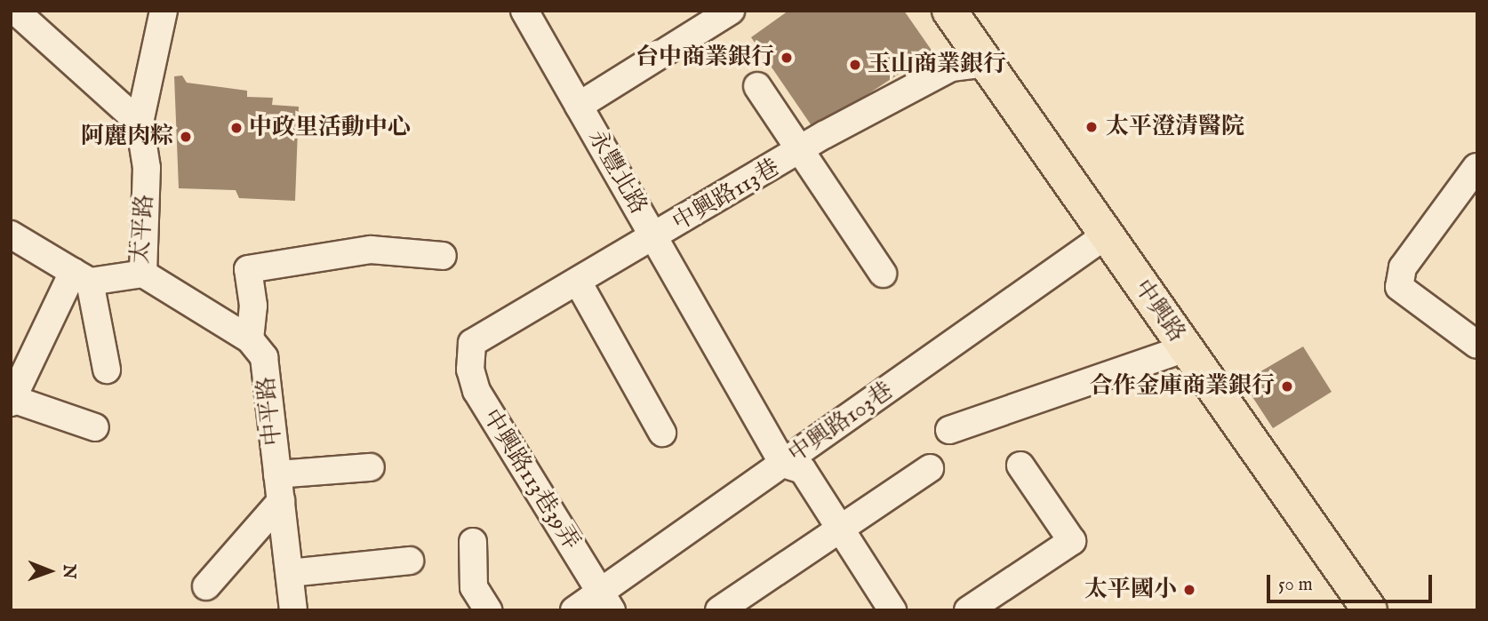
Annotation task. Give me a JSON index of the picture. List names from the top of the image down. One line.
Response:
{"streets":{"main road":["中興路"],"street":["永豐北路","中興路113巷","太平路","中平路","中興路103巷","中興路113巷39弄"]},"crossings":[["永豐北路","中興路113巷"],["永豐北路","中興路103巷"],["中興路113巷","中興路"],["中興路113巷","中興路113巷39弄"],["太平路","中平路"],["中興路","中興路103巷"],["中興路103巷","中興路113巷39弄"]],"places":["台中商業銀行","玉山商業銀行","太平澄清醫院","中政里活動中心","阿麗肉粽","合作金庫商業銀行","太平國小"],"scale_bar":"50 m","north":"right"}
